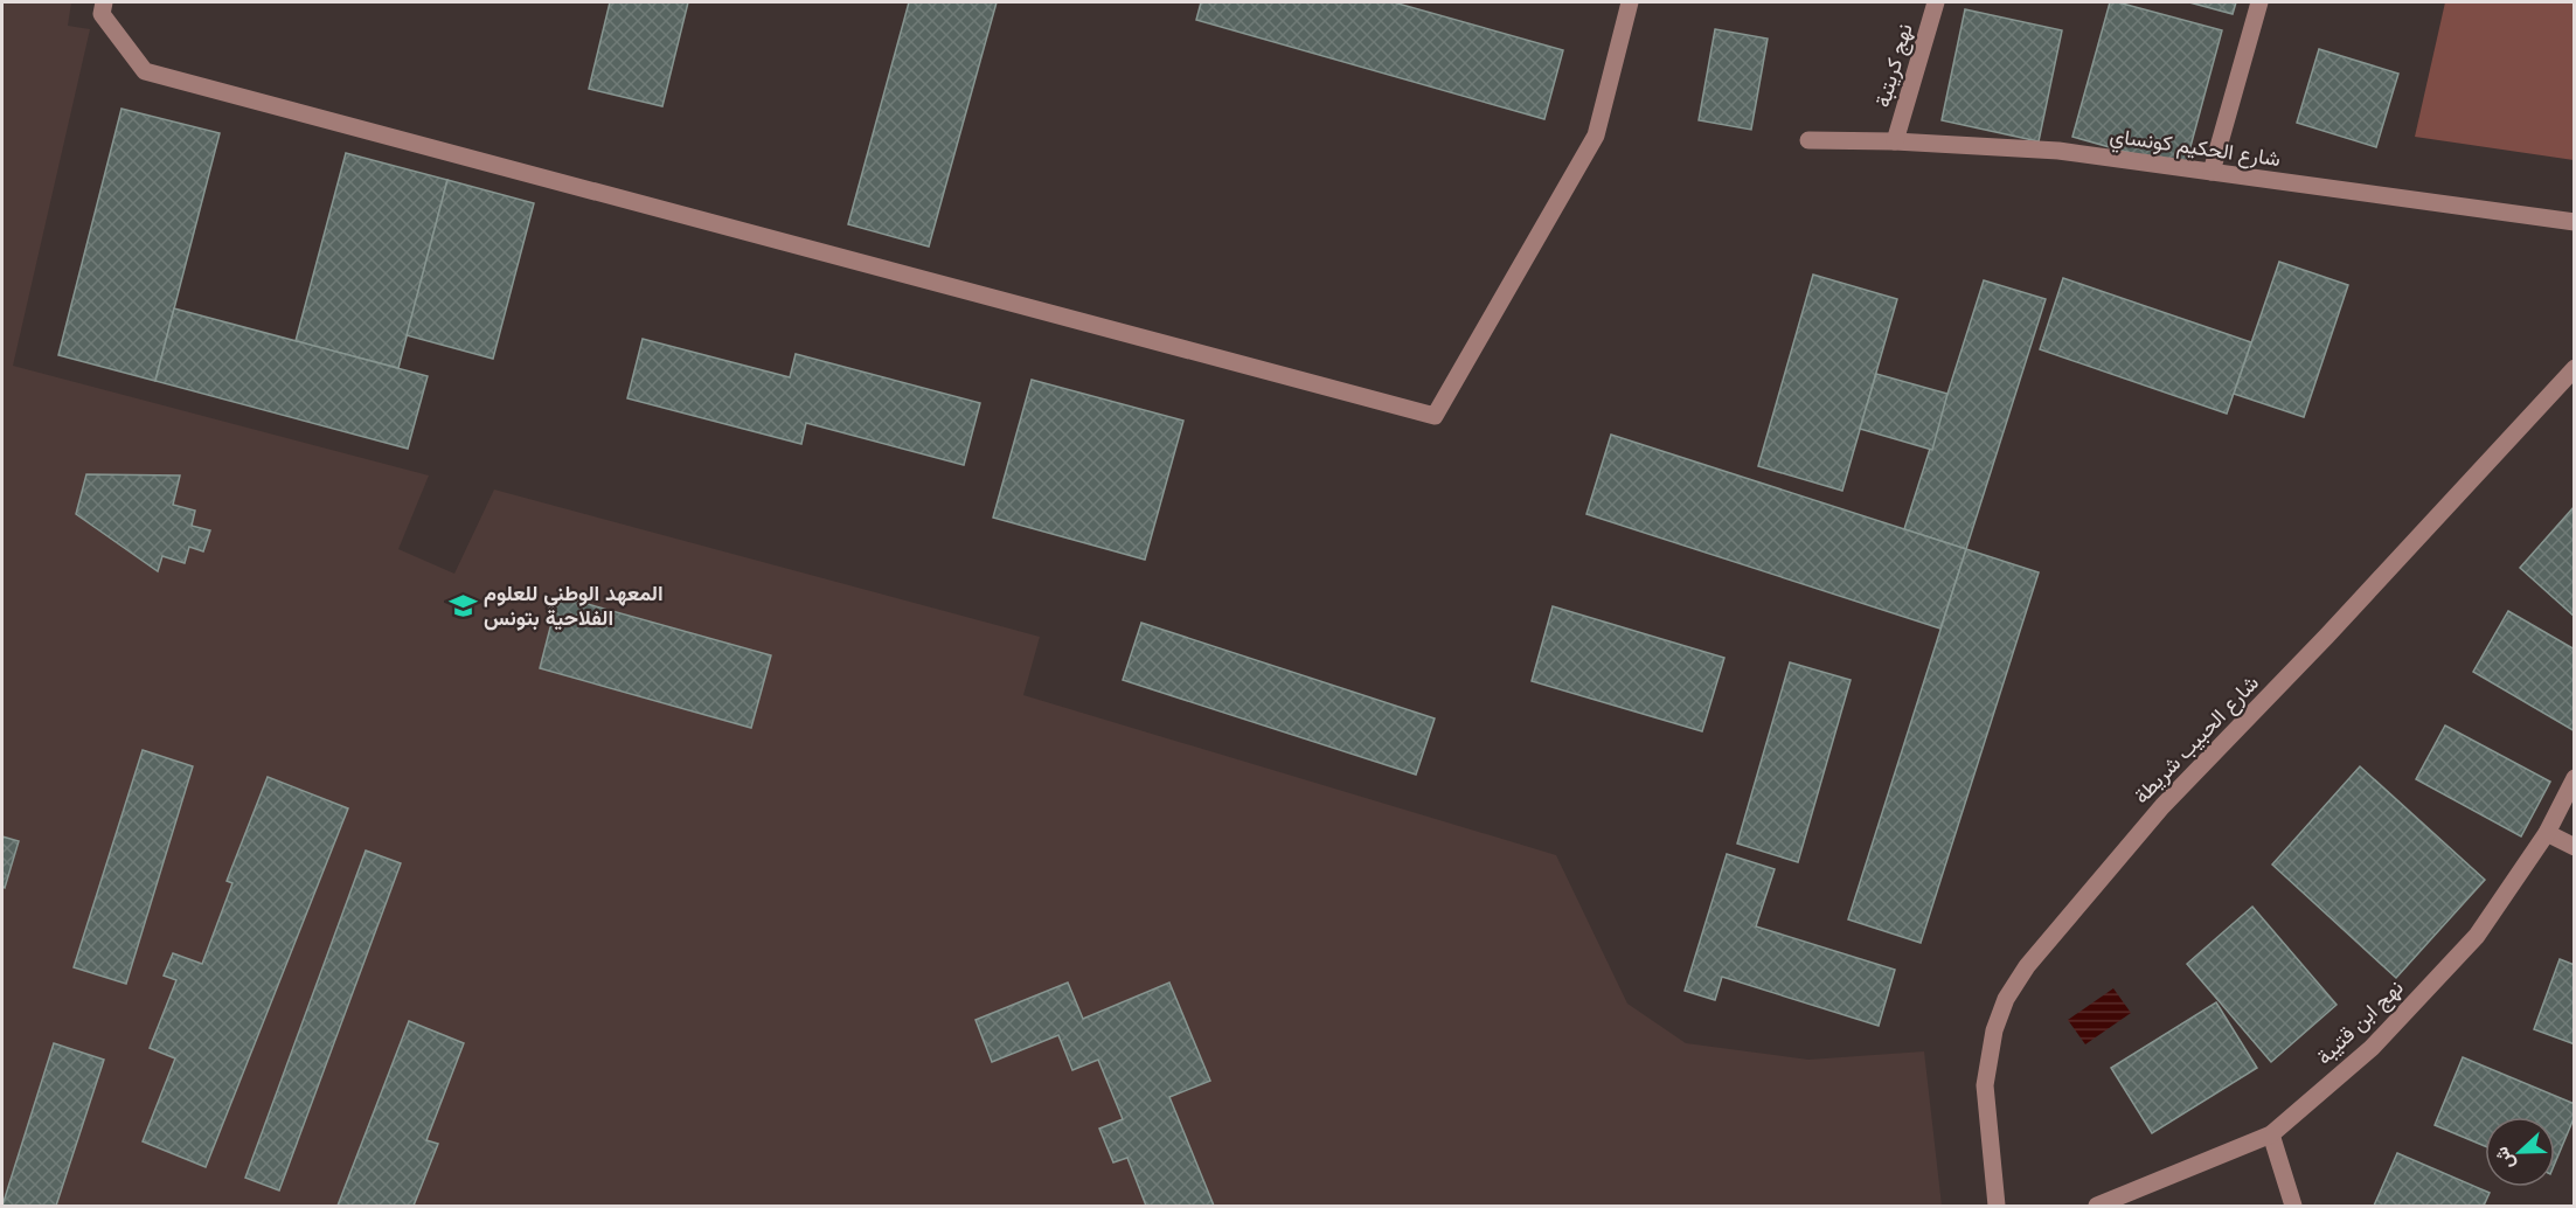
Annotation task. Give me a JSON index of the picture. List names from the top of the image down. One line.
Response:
{"streets":{"street":["نهج كريتبة","شارع الحكيم كونساي","شارع الحبيب شريطة","نهج ابن قتيبة"]},"crossings":[["نهج كريتبة","شارع الحكيم كونساي"]],"places":{"school or university":["المعهد الوطني للعلوم الفلاحية بتونس"]},"north":"left"}
